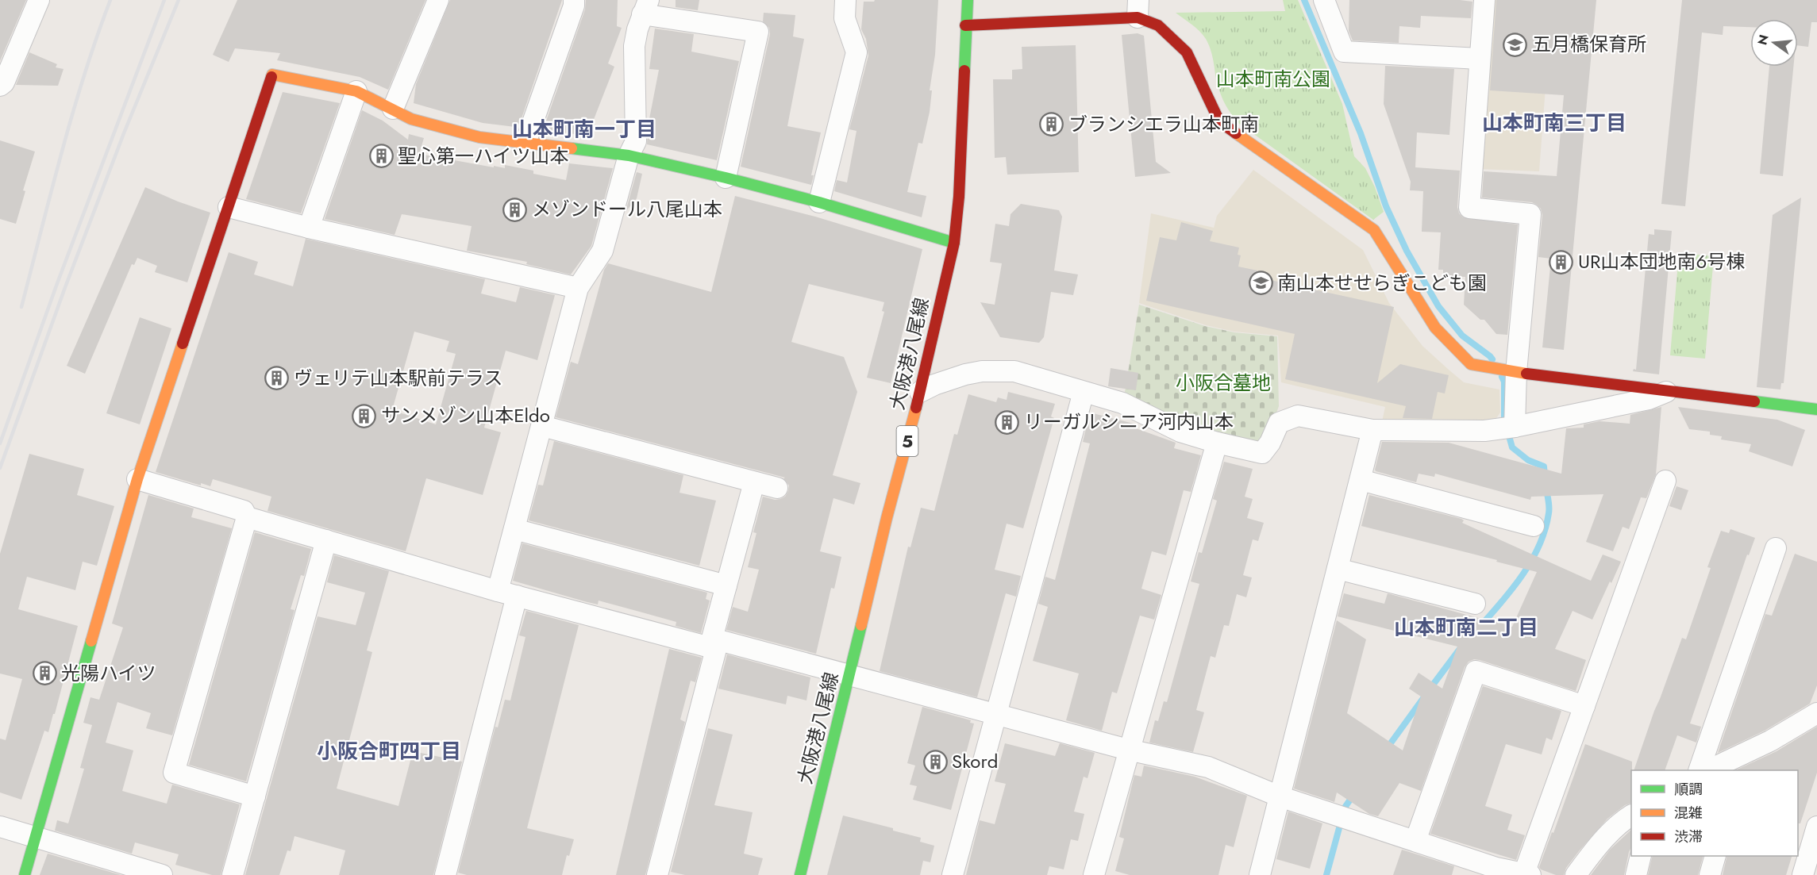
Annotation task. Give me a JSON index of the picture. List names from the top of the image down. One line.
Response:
{"streets":{"street":["大阪港八尾線","5"]},"districts":["山本町南三丁目","山本町南一丁目","山本町南二丁目","小阪合町四丁目"],"parks":["山本町南公園","小阪合墓地"],"places":{"school or university":["五月橋保育所","南山本せせらぎこども園"],"building":["ブランシエラ山本町南","聖心第一ハイツ山本","メゾンドール八尾山本","UR山本団地南6号棟","ヴェリテ山本駅前テラス","サンメゾン山本Eldo","リーガルシニア河内山本","光陽ハイツ","Skord"]},"legend":["順調","混雑","渋滞"],"north":"left"}
